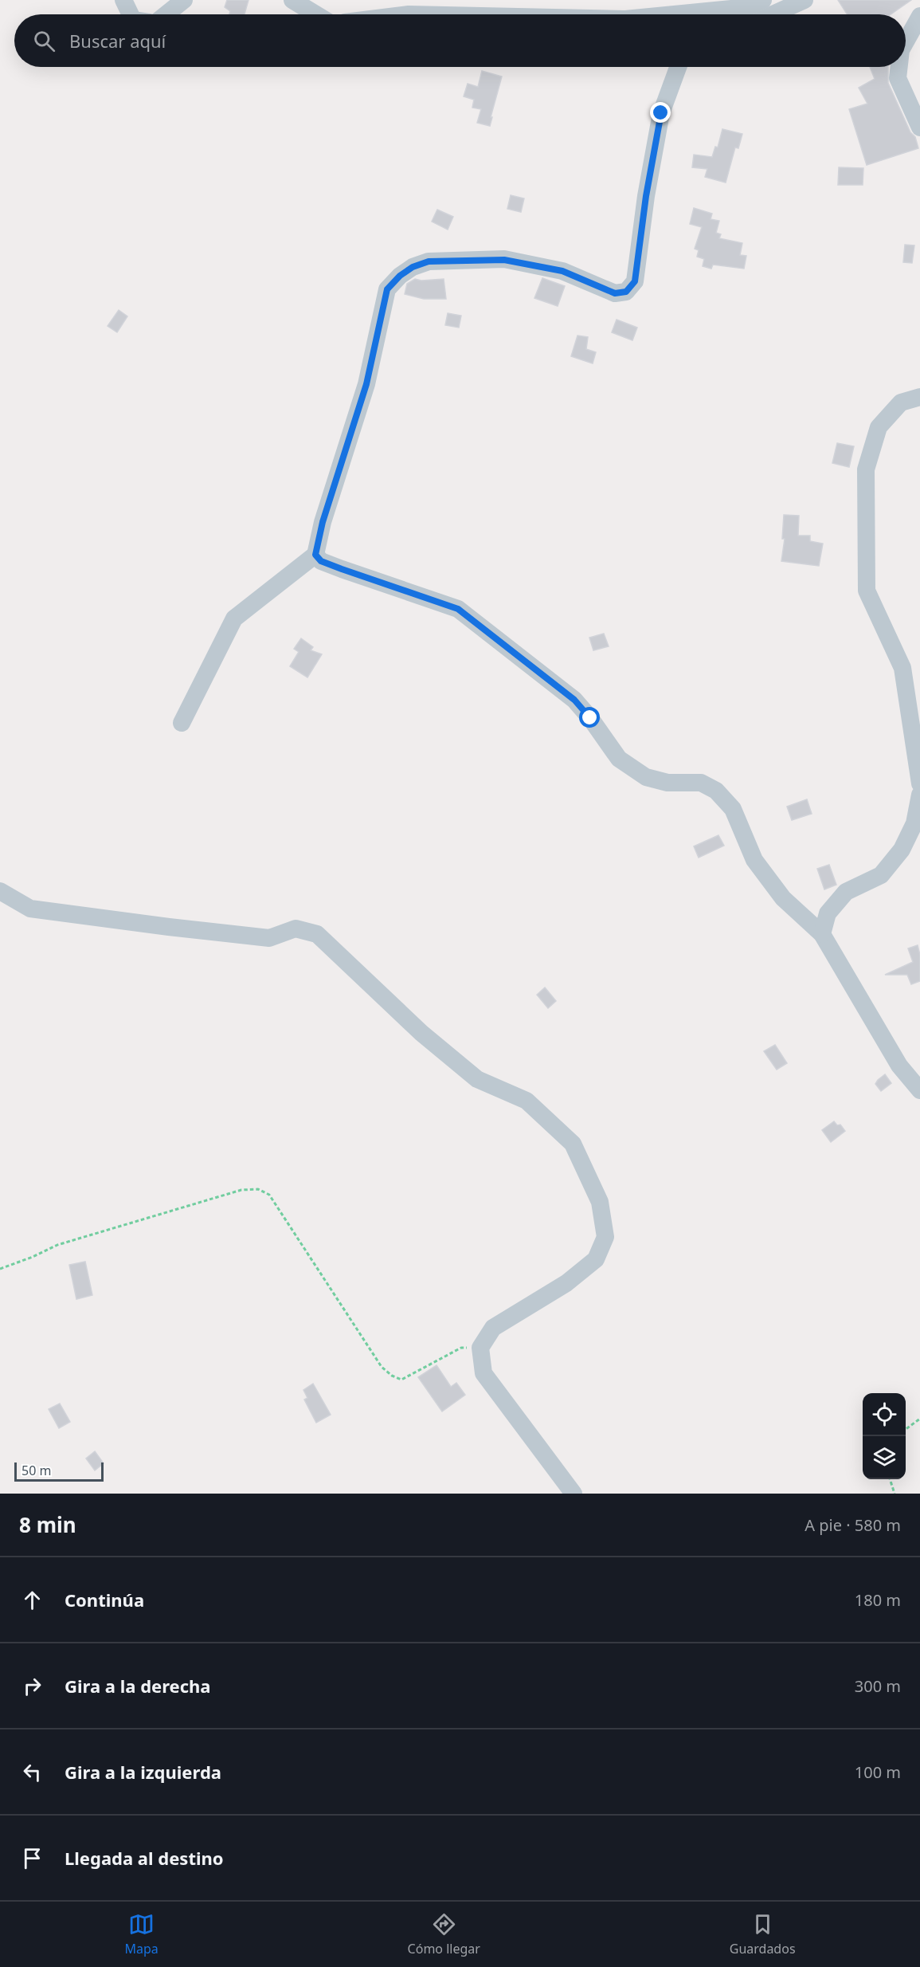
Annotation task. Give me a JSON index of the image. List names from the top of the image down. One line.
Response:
{"scale_bar":"50 m","page":{"search":"Buscar aquí","scale":"50 m","heading":["8 min","A pie · 580 m"],"list":[["Continúa","180 m"],["Gira a la derecha","300 m"],["Gira a la izquierda","100 m"],"Llegada al destino"],"nav":["Mapa","Cómo llegar","Guardados"]}}
